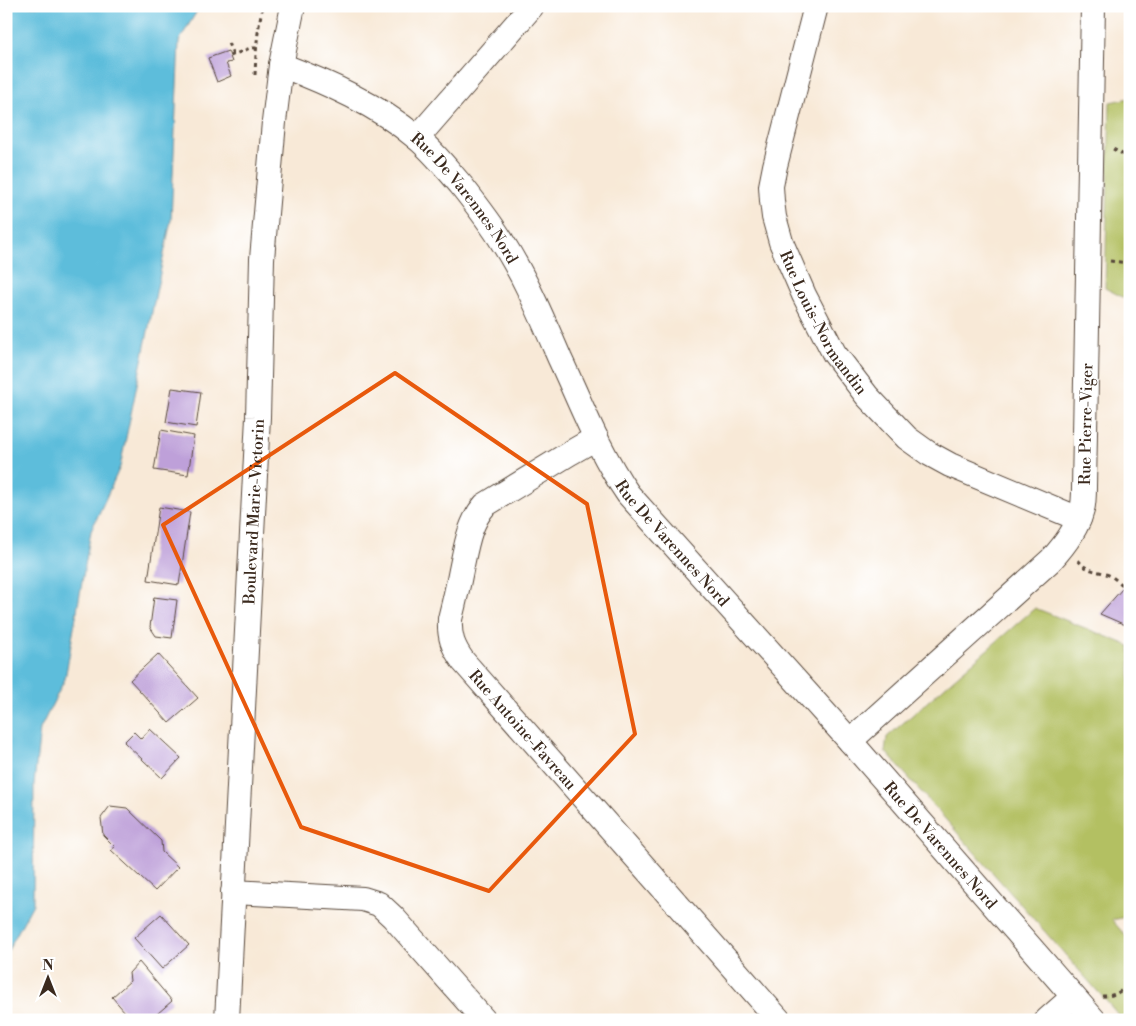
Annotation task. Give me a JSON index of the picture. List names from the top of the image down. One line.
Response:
{"streets":{"street":["Rue De Varennes Nord","Rue Louis-Normandin","Rue Pierre-Viger","Boulevard Marie-Victorin","Rue Antoine-Favreau"]},"crossings":[["Rue De Varennes Nord","Rue Pierre-Viger"],["Rue De Varennes Nord","Boulevard Marie-Victorin"],["Rue De Varennes Nord","Rue Antoine-Favreau"],["Rue Louis-Normandin","Rue Pierre-Viger"]],"north":"top"}
